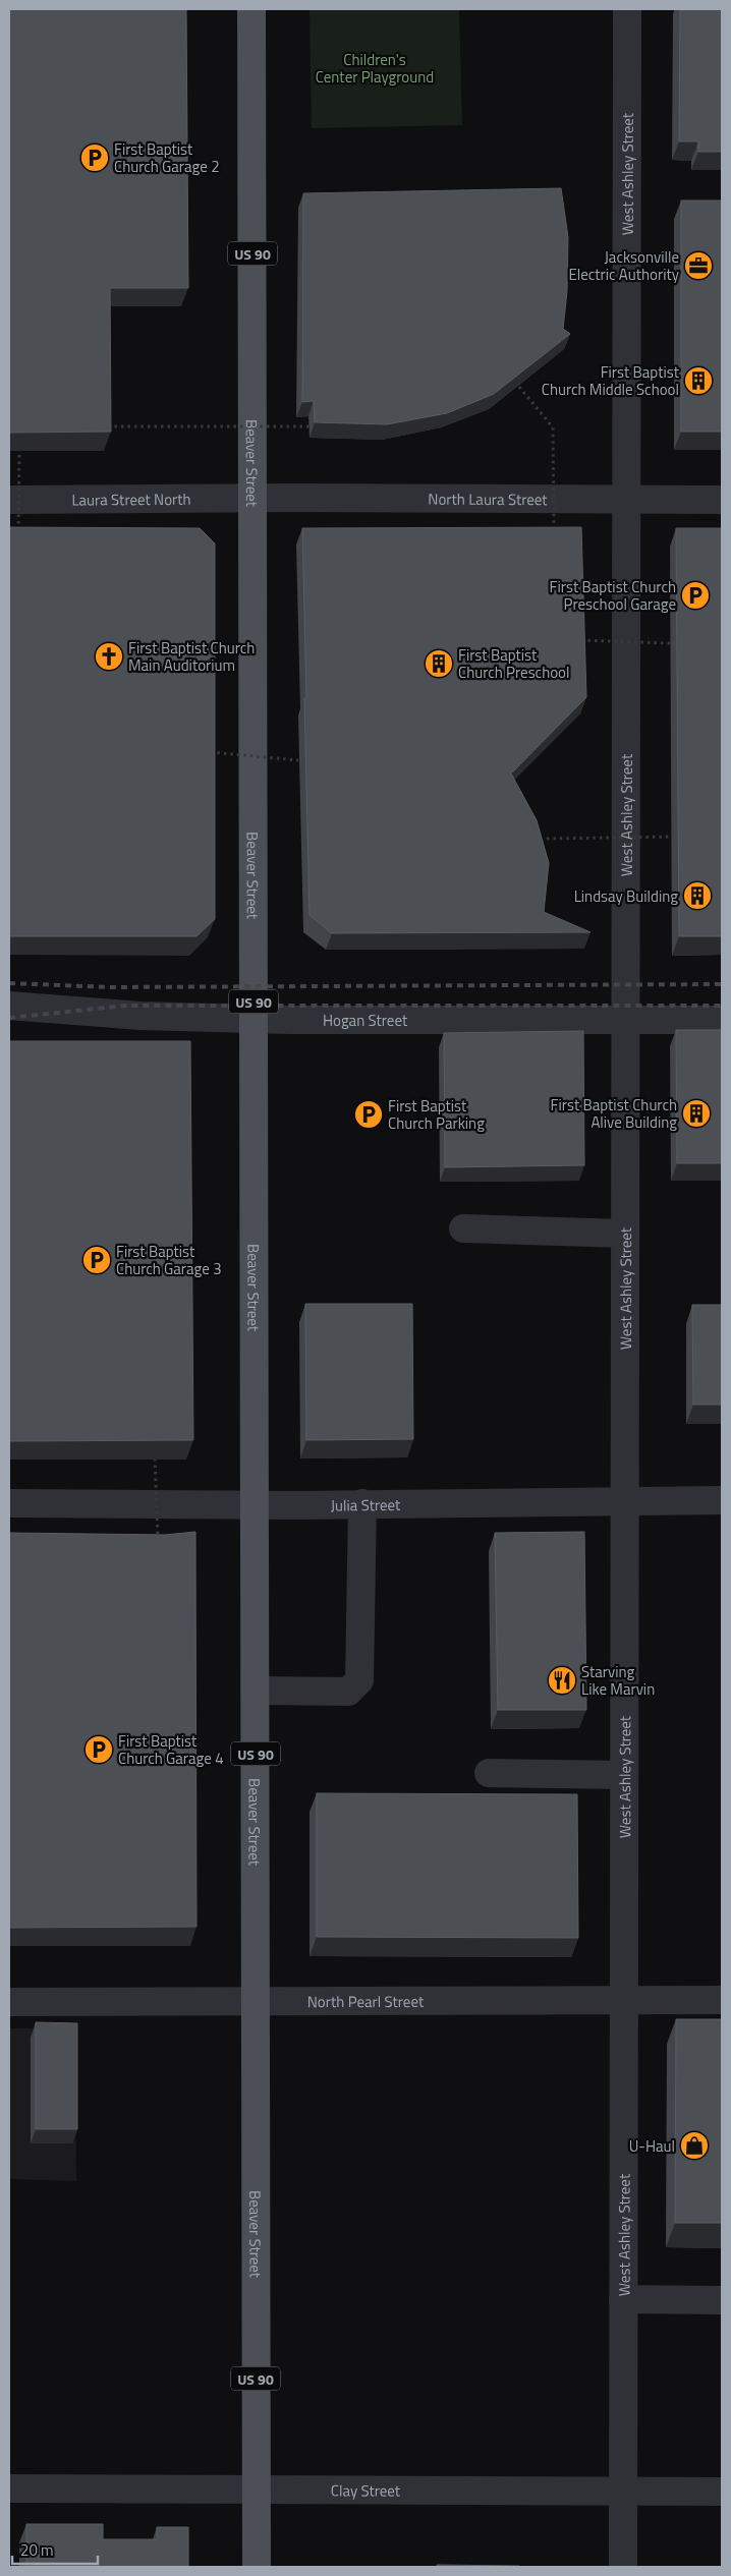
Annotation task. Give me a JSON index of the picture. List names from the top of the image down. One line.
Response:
{"streets":{"main road":["US 90","Beaver Street"],"street":["West Ashley Street","Laura Street North","North Laura Street","Hogan Street","Julia Street","North Pearl Street","Clay Street"]},"crossings":[["West Ashley Street","North Laura Street"],["West Ashley Street","Hogan Street"],["West Ashley Street","Julia Street"],["West Ashley Street","North Pearl Street"],["West Ashley Street","Clay Street"],["Beaver Street","Laura Street North"],["Beaver Street","North Laura Street"],["Beaver Street","Hogan Street"],["Beaver Street","Julia Street"],["Beaver Street","North Pearl Street"],["Beaver Street","Clay Street"],["Laura Street North","North Laura Street"]],"parks":["Children's Center Playground"],"places":{"parking":["First Baptist Church Garage 2","First Baptist Church Preschool Garage","First Baptist Church Parking","First Baptist Church Garage 3","First Baptist Church Garage 4"],"office":["Jacksonville Electric Authority"],"building":["First Baptist Church Middle School","First Baptist Church Preschool","Lindsay Building","First Baptist Church Alive Building"],"church":["First Baptist Church Main Auditorium"],"restaurant":["Starving Like Marvin"],"shop":["U-Haul"]},"scale_bar":"20 m"}
